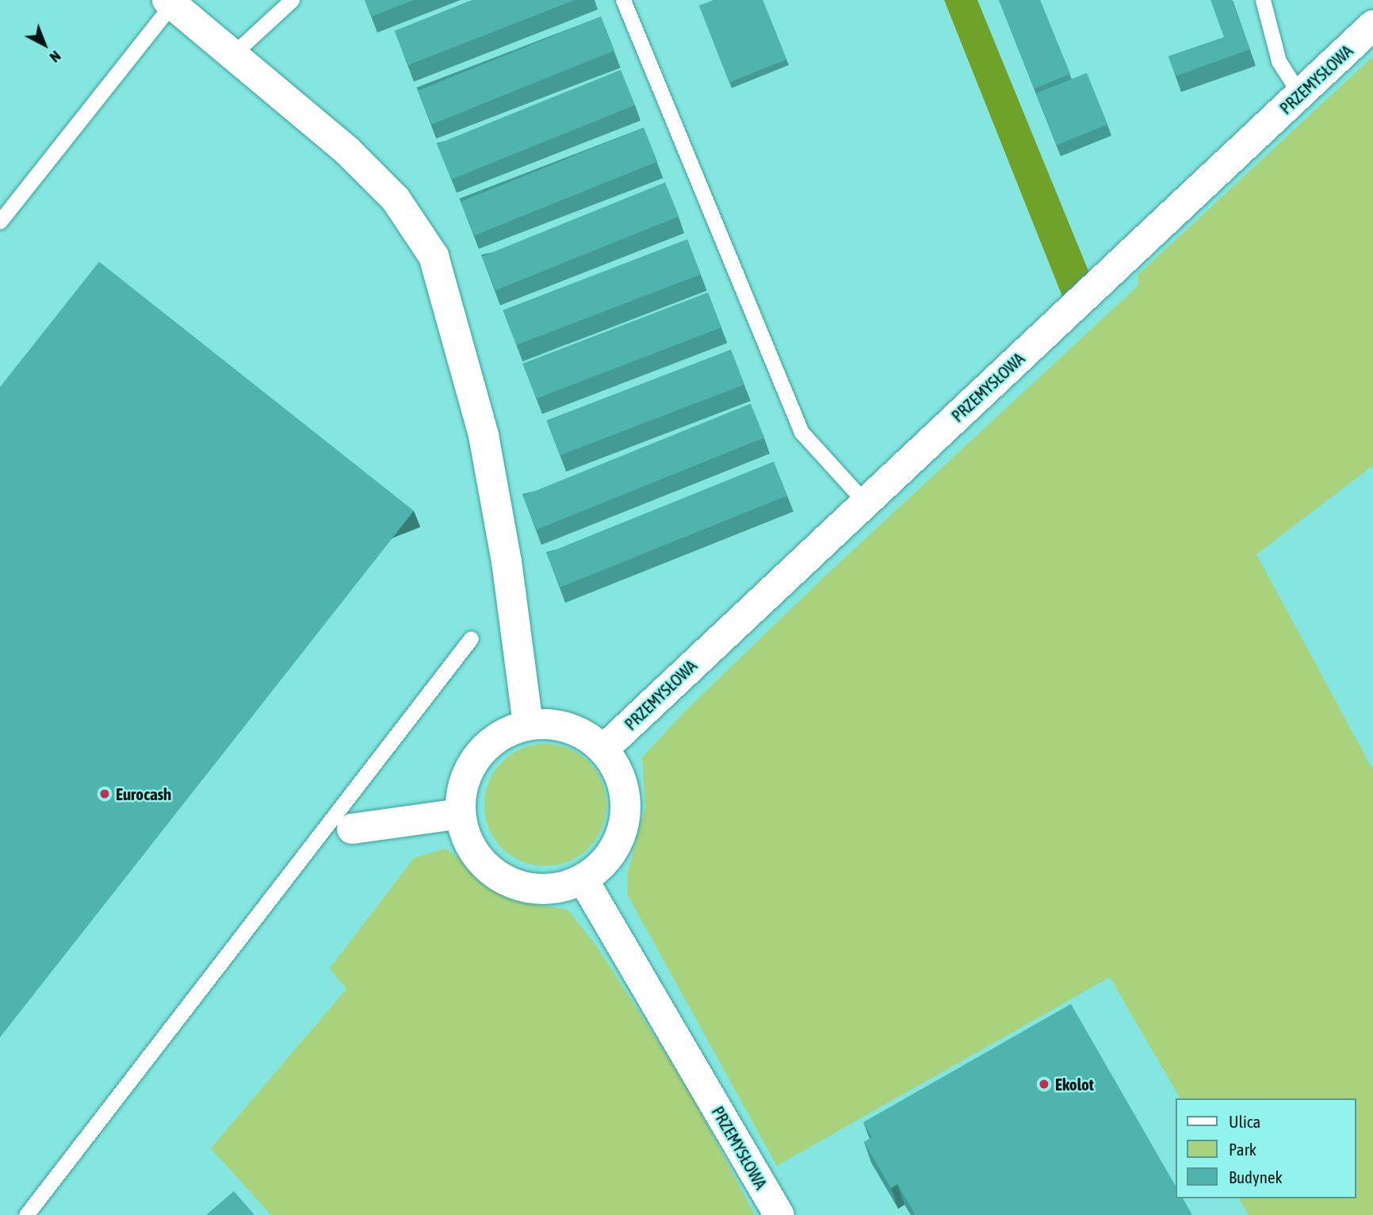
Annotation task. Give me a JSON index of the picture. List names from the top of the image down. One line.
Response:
{"streets":{"street":["PRZEMYSŁOWA"]},"places":["Eurocash","Ekolot"],"legend":["Ulica","Park","Budynek"],"north":"bottom right"}
